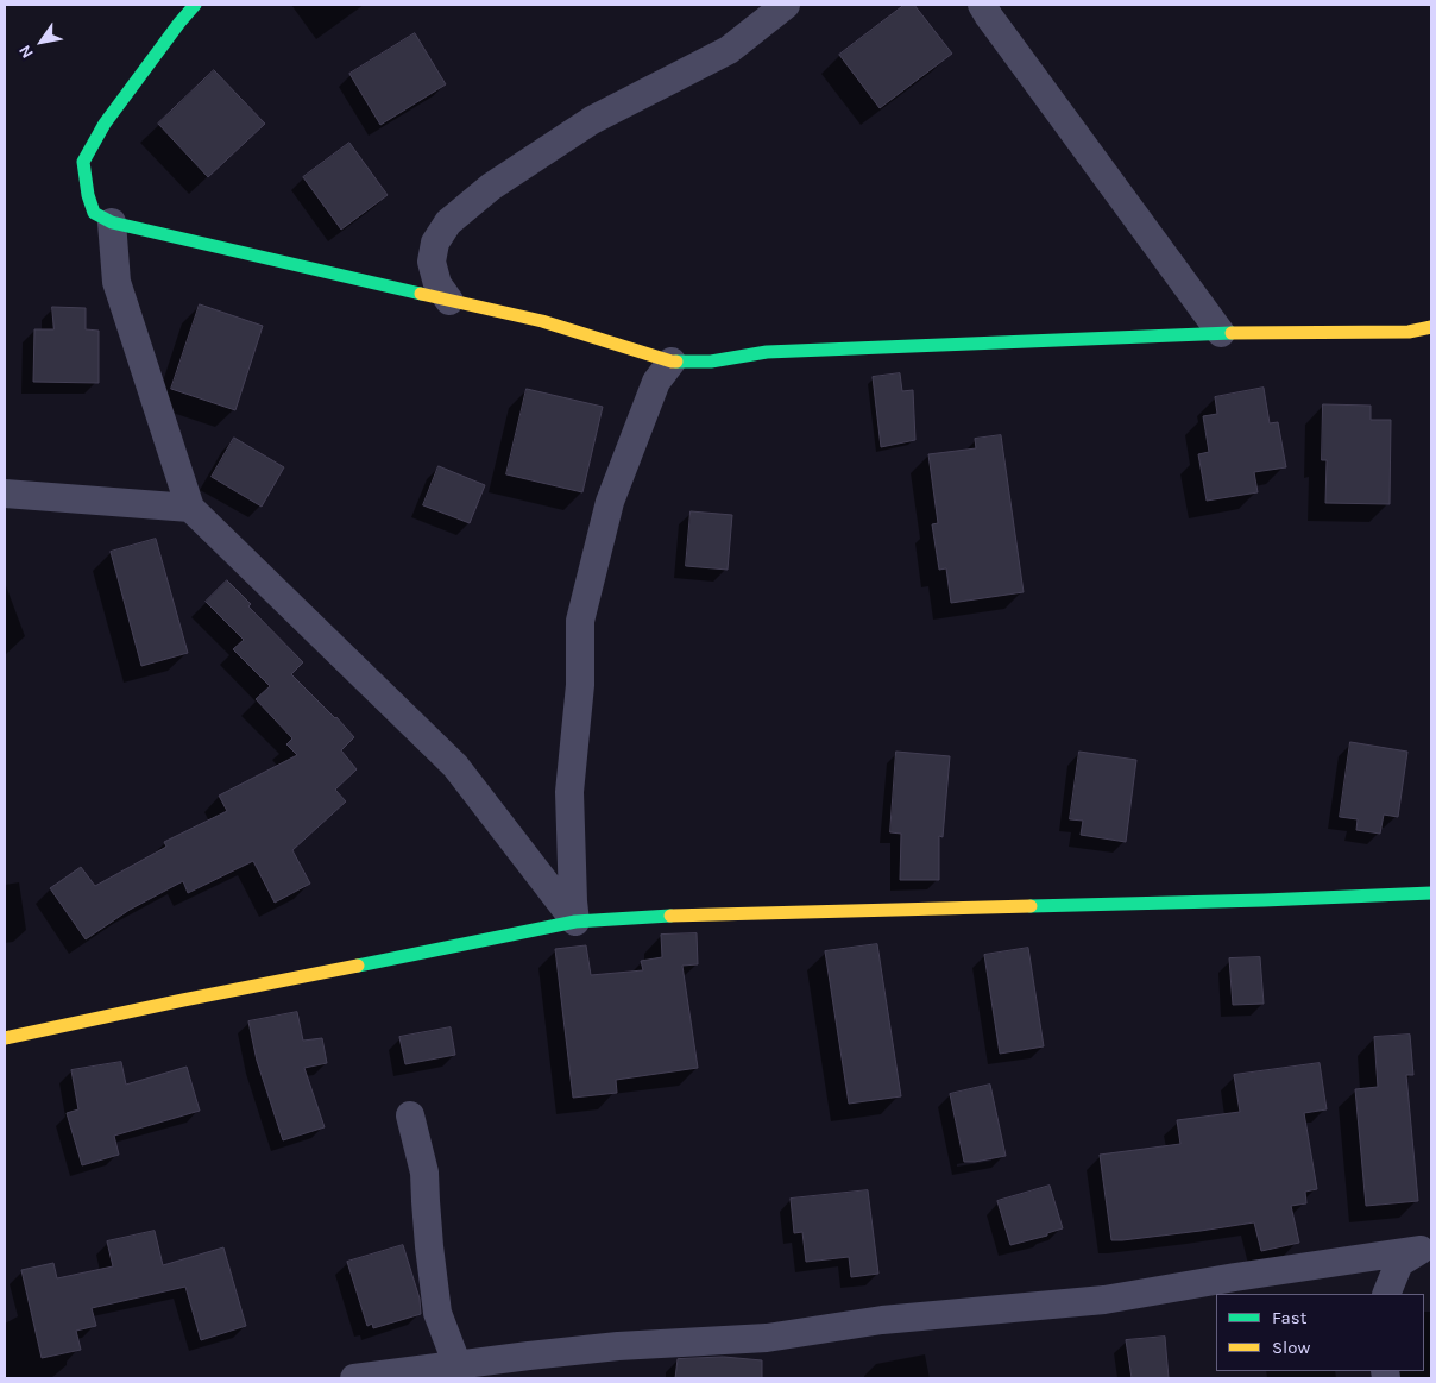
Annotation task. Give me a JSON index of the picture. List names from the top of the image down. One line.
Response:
{"legend":["Fast","Slow"],"north":"bottom left"}
